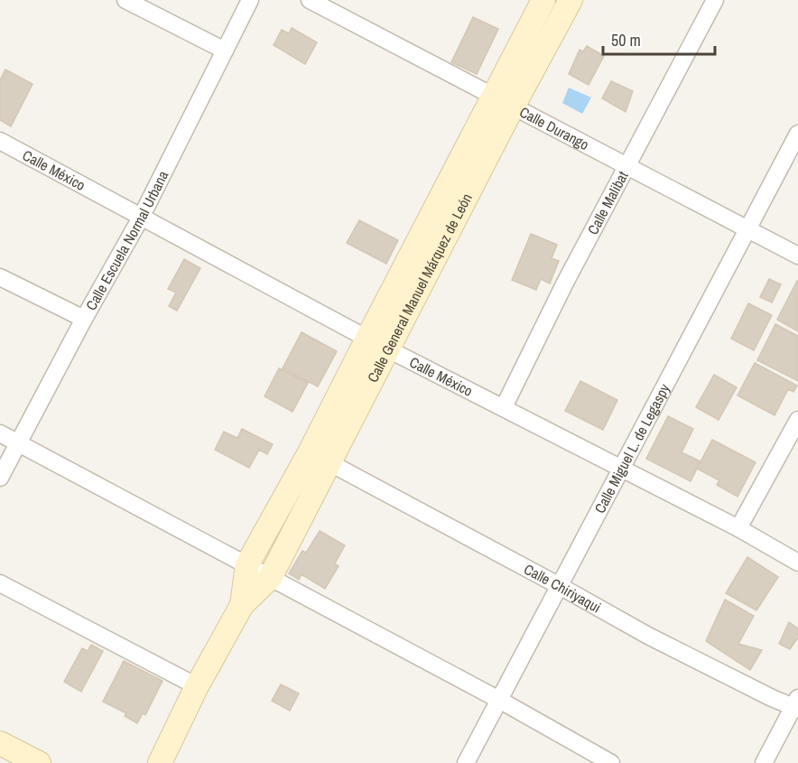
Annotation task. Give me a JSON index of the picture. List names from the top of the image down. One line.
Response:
{"streets":{"street":["Calle Durango","Calle México","Calle Malibat","Calle Escuela Normal Urbana","Calle General Manuel Márquez de León","Calle Miguel L. de Legaspy","Calle Chiriyaqui"]},"crossings":[["Calle Durango","Calle Malibat"],["Calle Durango","Calle General Manuel Márquez de León"],["Calle Durango","Calle Miguel L. de Legaspy"],["Calle México","Calle Malibat"],["Calle México","Calle Escuela Normal Urbana"],["Calle México","Calle General Manuel Márquez de León"],["Calle México","Calle Miguel L. de Legaspy"],["Calle General Manuel Márquez de León","Calle Chiriyaqui"],["Calle Miguel L. de Legaspy","Calle Chiriyaqui"]],"scale_bar":"50 m"}
